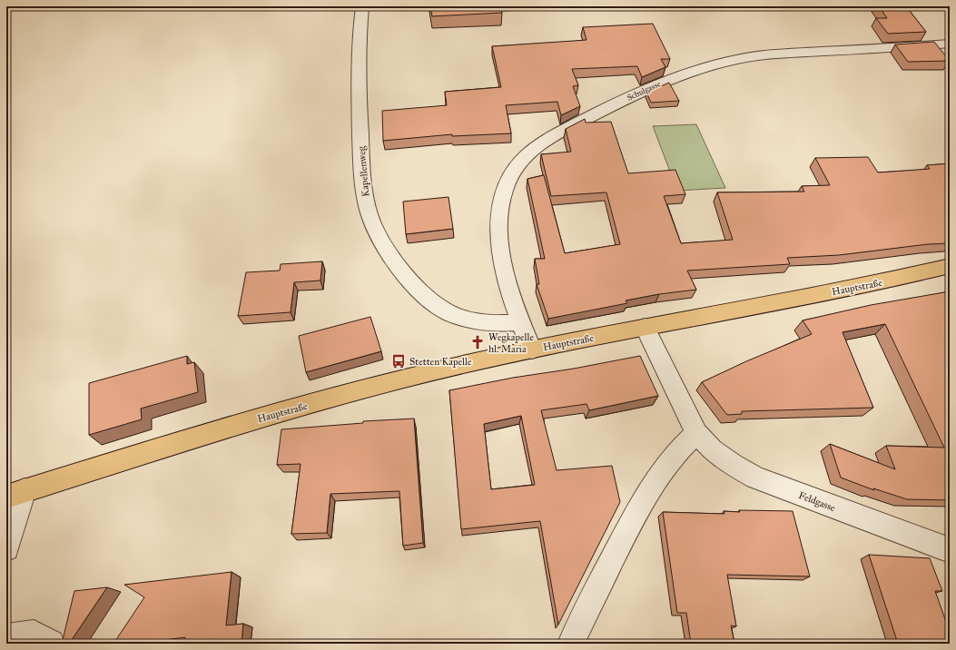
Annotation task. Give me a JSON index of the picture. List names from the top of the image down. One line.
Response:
{"streets":{"main road":["Hauptstraße"],"street":["Schulgasse","Kapellenweg","Feldgasse"]},"crossings":[["Schulgasse","Kapellenweg"],["Hauptstraße","Feldgasse"]],"places":{"church":["Wegkapelle hl. Maria"],"bus stop":["Stetten Kapelle"]}}
